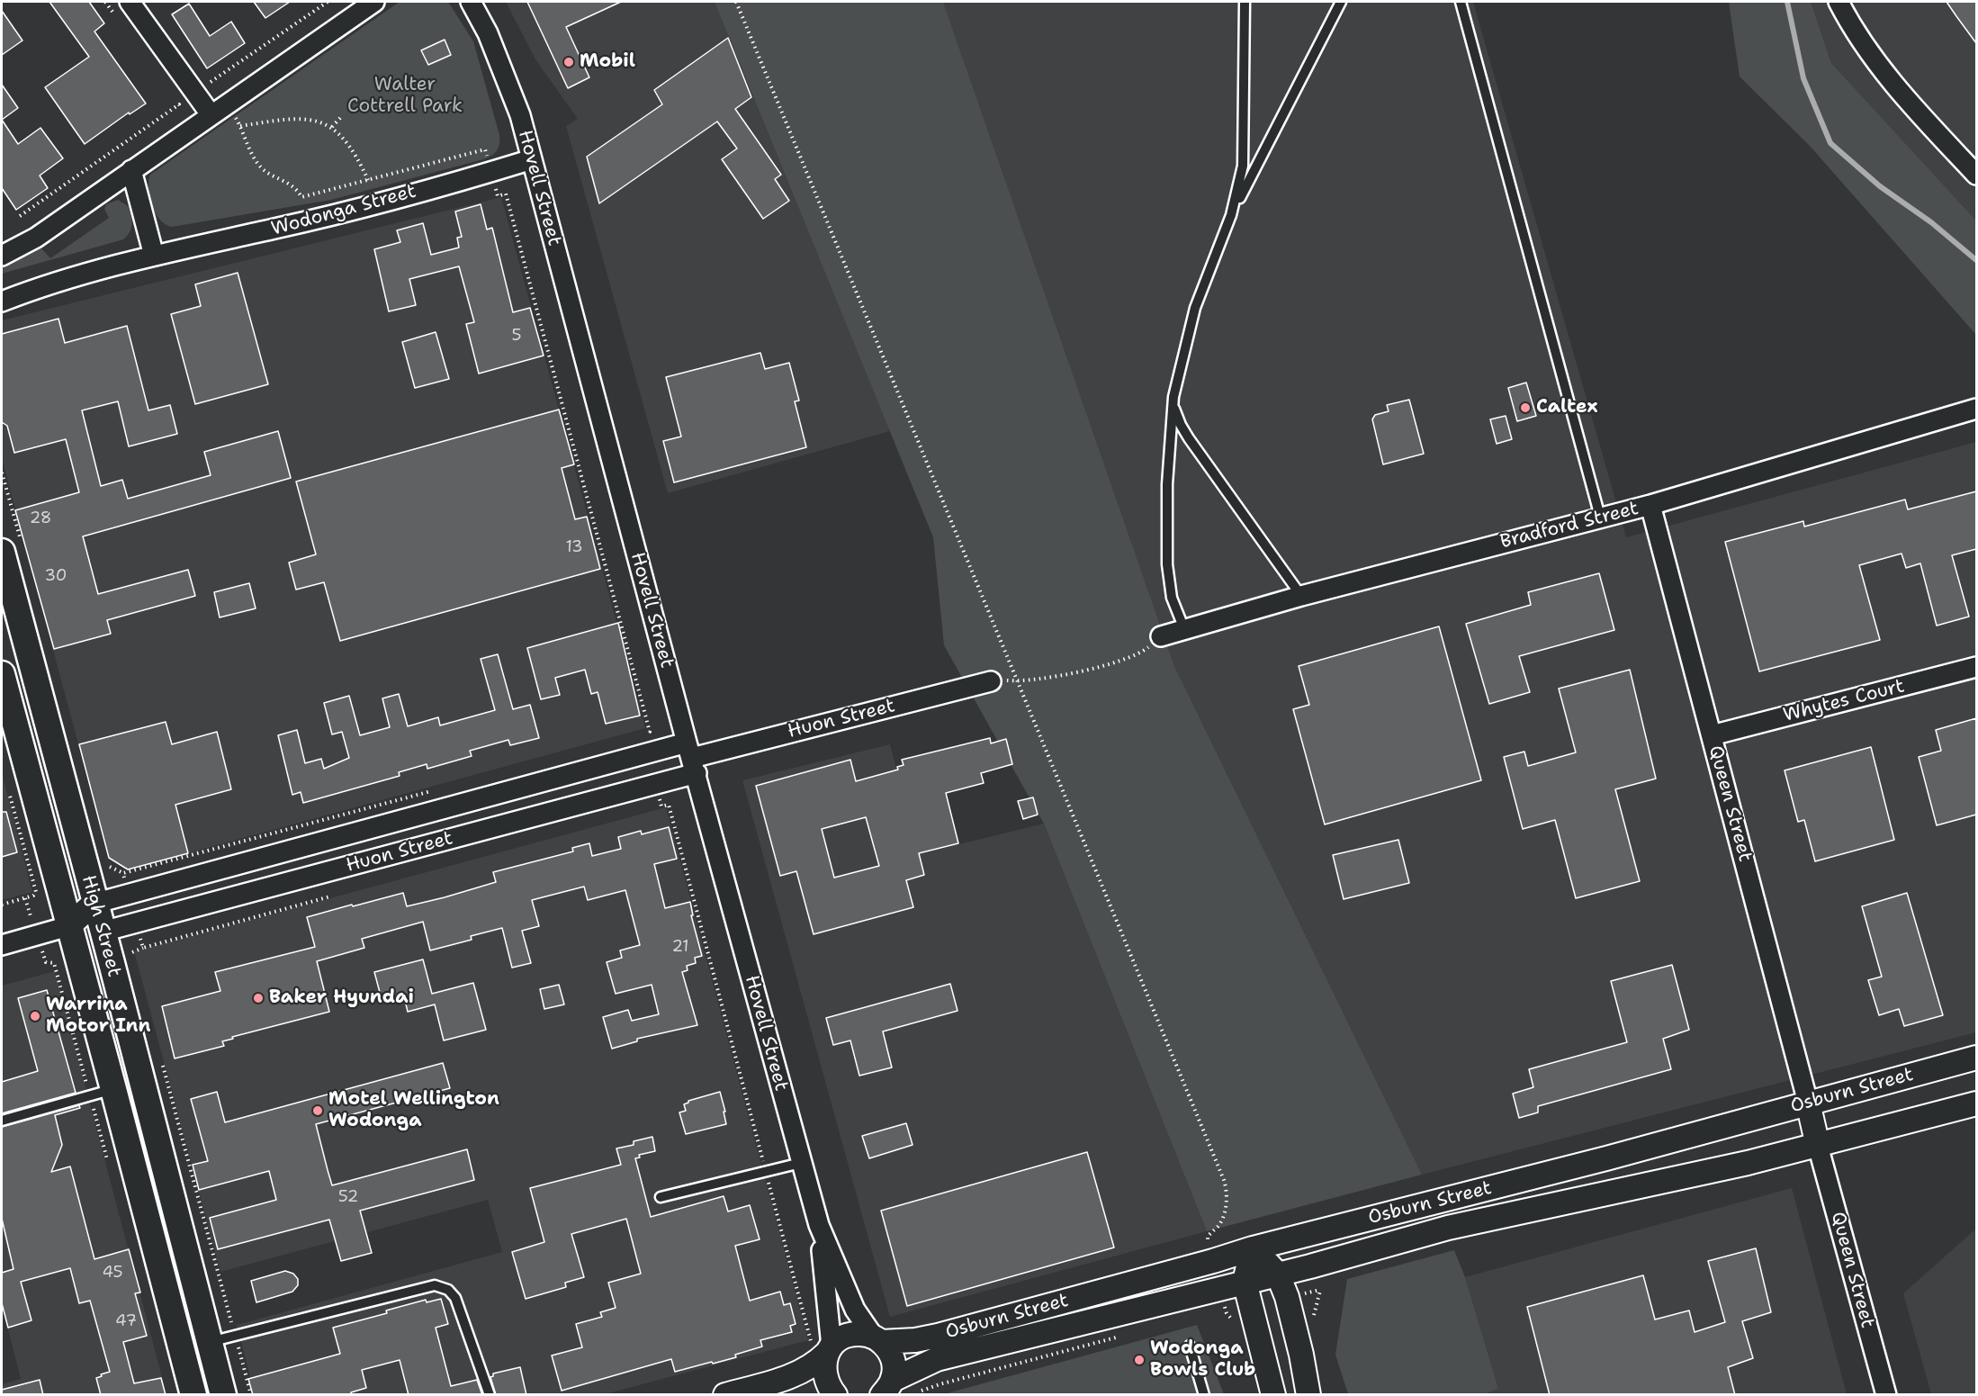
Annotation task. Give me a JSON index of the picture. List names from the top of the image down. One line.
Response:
{"streets":{"main road":["High Street"],"street":["Hovell Street","Wodonga Street","Bradford Street","Whytes Court","Huon Street","Queen Street","Osburn Street"]},"crossings":[["Hovell Street","Wodonga Street"],["Hovell Street","Huon Street"],["Hovell Street","Osburn Street"],["Bradford Street","Queen Street"],["Whytes Court","Queen Street"],["Huon Street","High Street"],["Queen Street","Osburn Street"]],"parks":["Walter Cottrell Park"],"places":["Mobil","Caltex","Baker Hyundai","Warrina Motor Inn","Motel Wellington Wodonga","Wodonga Bowls Club"],"house_numbers":["5","28","13","30","21","52","45","47"]}
